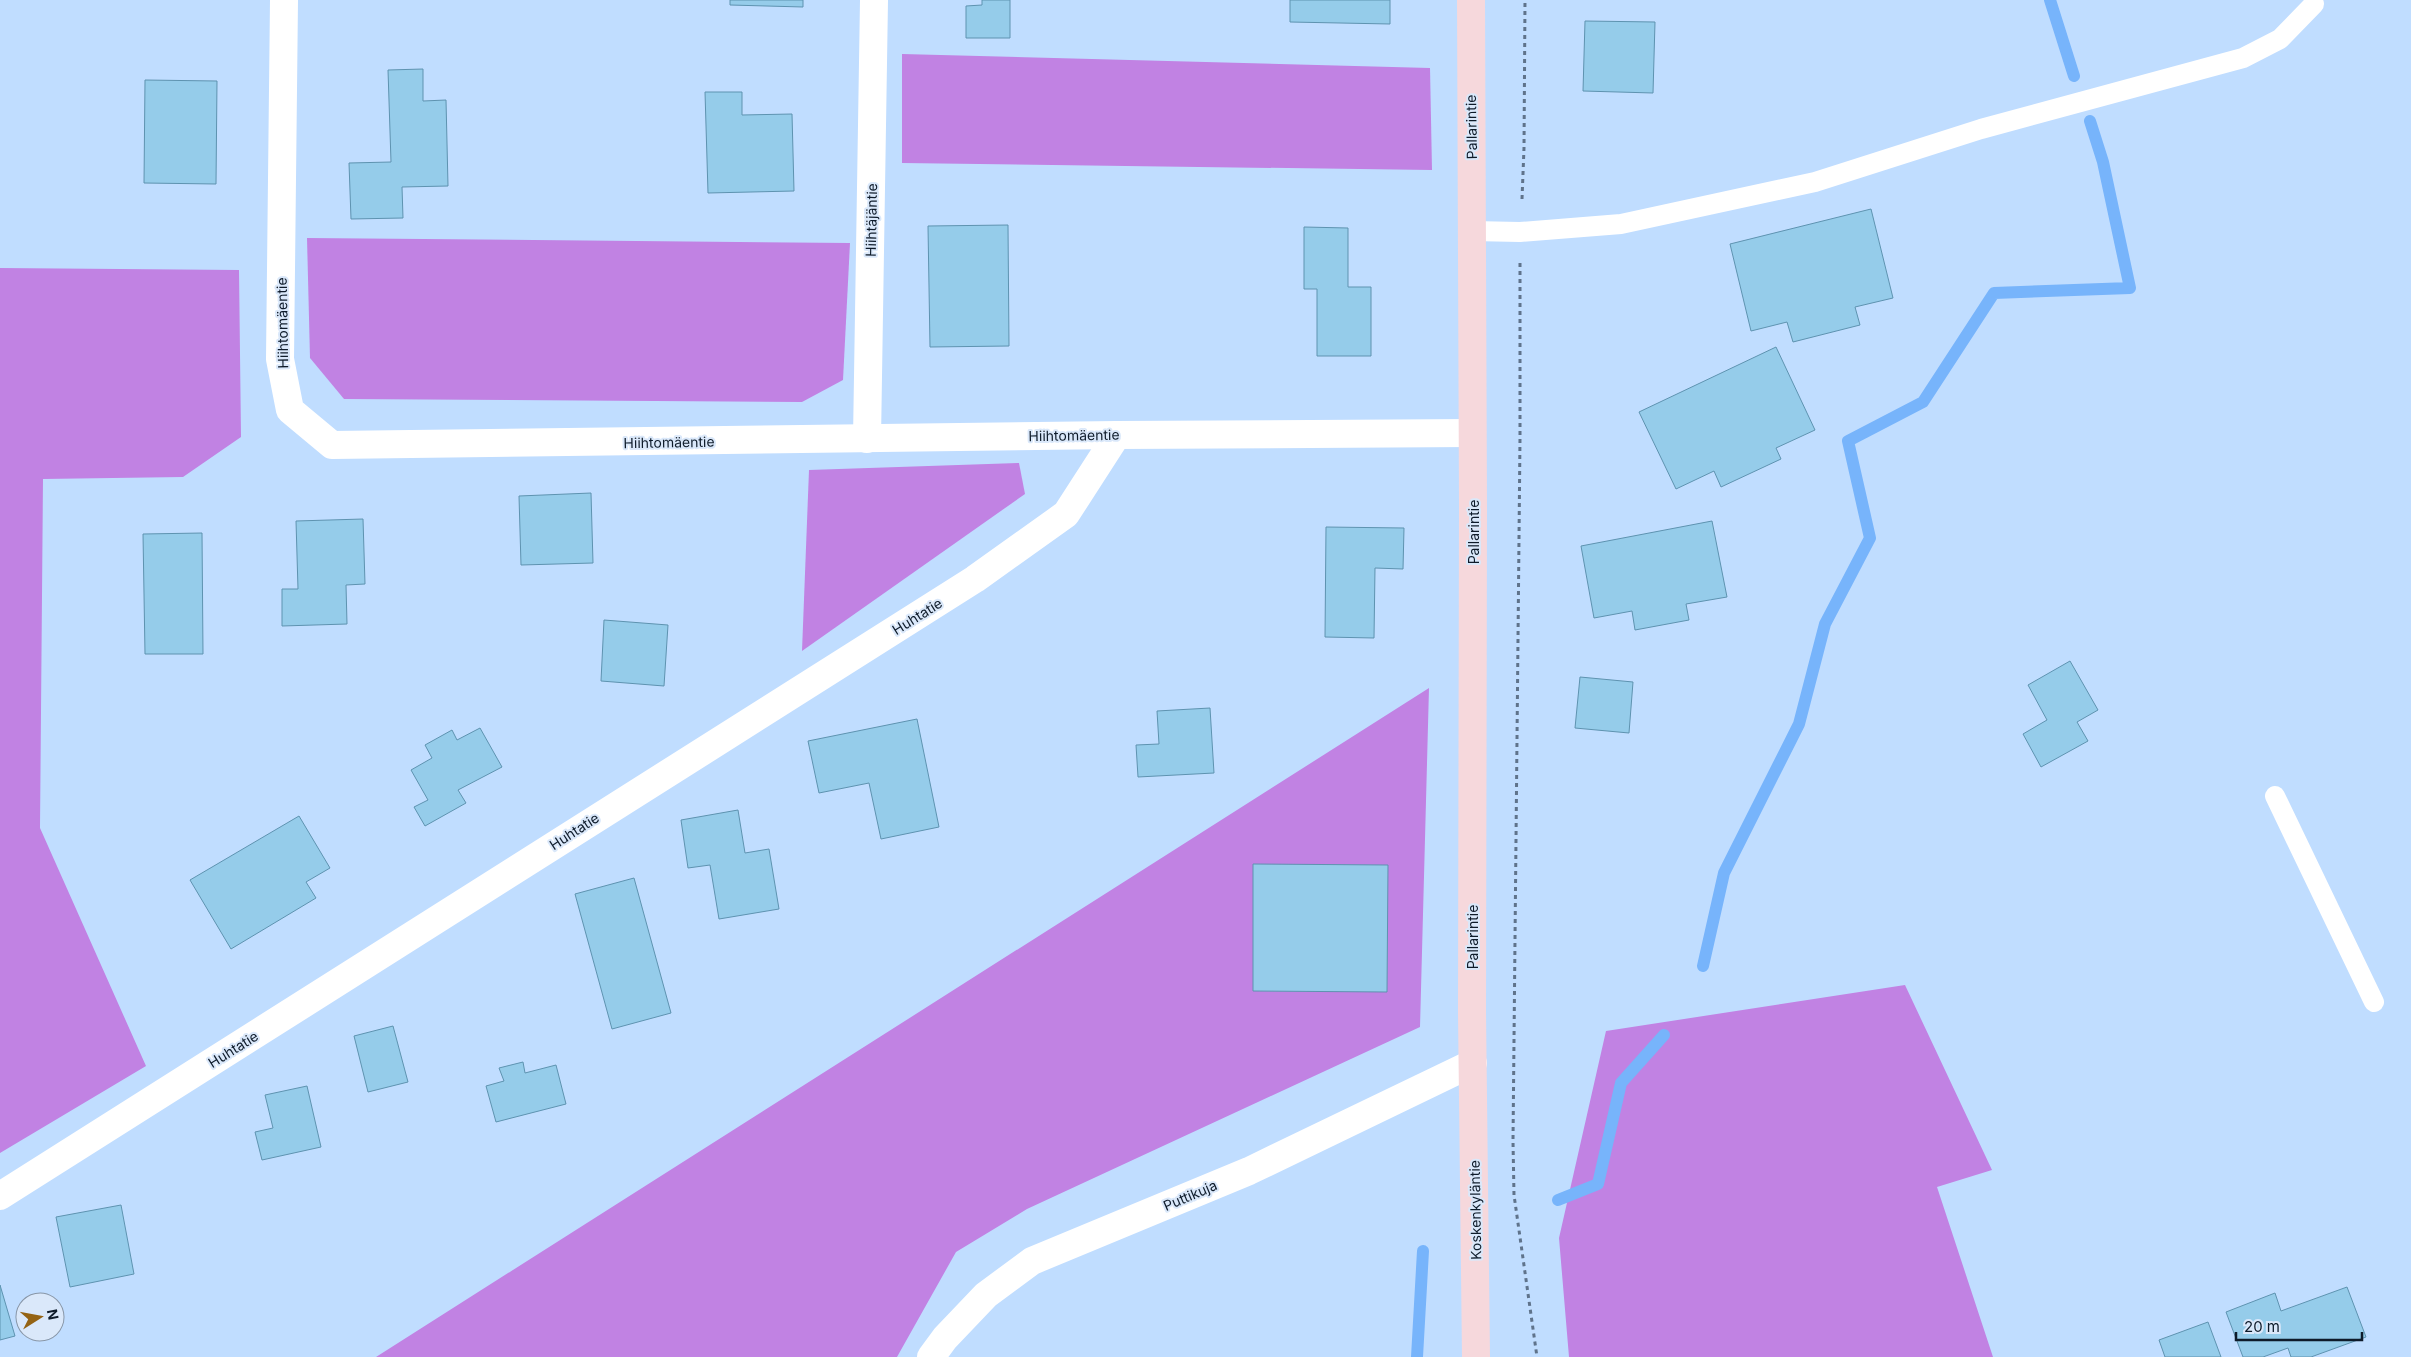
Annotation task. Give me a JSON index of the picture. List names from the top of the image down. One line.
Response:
{"streets":{"street":["Pallarintie","Hiihtäjäntie","Hiihtomäentie","Huhtatie","Puttikuja","Koskenkyläntie"]},"crossings":[["Pallarintie","Hiihtomäentie"],["Pallarintie","Puttikuja"],["Pallarintie","Koskenkyläntie"],["Hiihtäjäntie","Hiihtomäentie"],["Hiihtomäentie","Huhtatie"],["Puttikuja","Koskenkyläntie"]],"scale_bar":"20 m","north":"right"}
